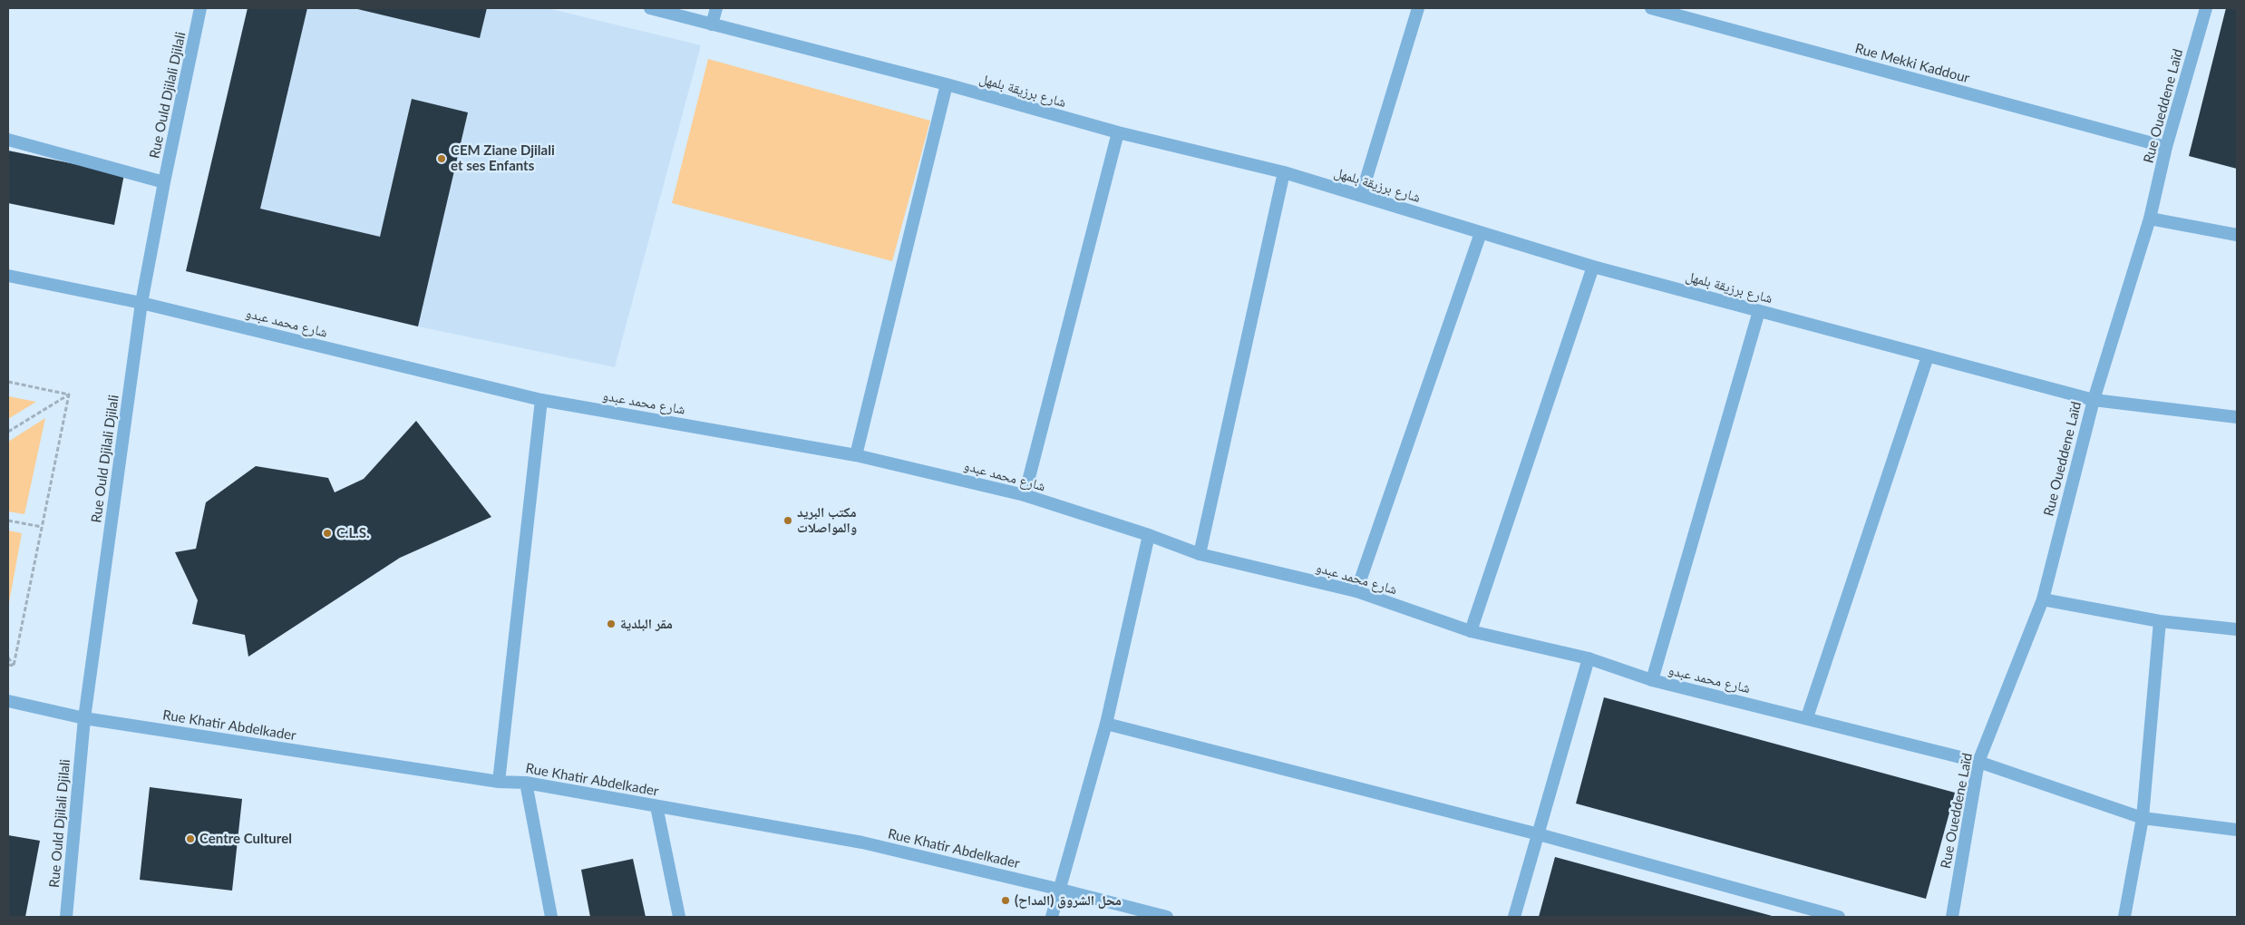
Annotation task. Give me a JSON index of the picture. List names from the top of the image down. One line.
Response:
{"streets":{"street":["Rue Mekki Kaddour","شارع برزيقة بلمهل","Rue Ould Djilali Djilali","Rue Oueddene Laïd","شارع محمد عبدو","Rue Khatir Abdelkader"]},"crossings":[["Rue Mekki Kaddour","Rue Oueddene Laïd"],["شارع برزيقة بلمهل","Rue Oueddene Laïd"],["Rue Ould Djilali Djilali","شارع محمد عبدو"],["Rue Ould Djilali Djilali","Rue Khatir Abdelkader"],["Rue Oueddene Laïd","شارع محمد عبدو"]],"places":["CEM Ziane Djilali et ses Enfants","مكتب البريد والمواصلات","C.L.S.","مقر البلدية","Centre Culturel","محل الشروق (المداح)"]}
